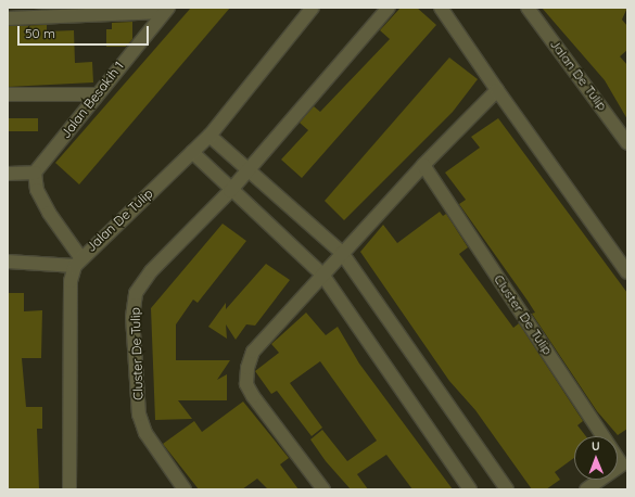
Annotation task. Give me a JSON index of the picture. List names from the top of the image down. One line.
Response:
{"streets":{"street":["Jalan De Tulip","Jalan Besakih 1","Cluster De Tulip"]},"scale_bar":"50 m","north":"top"}
